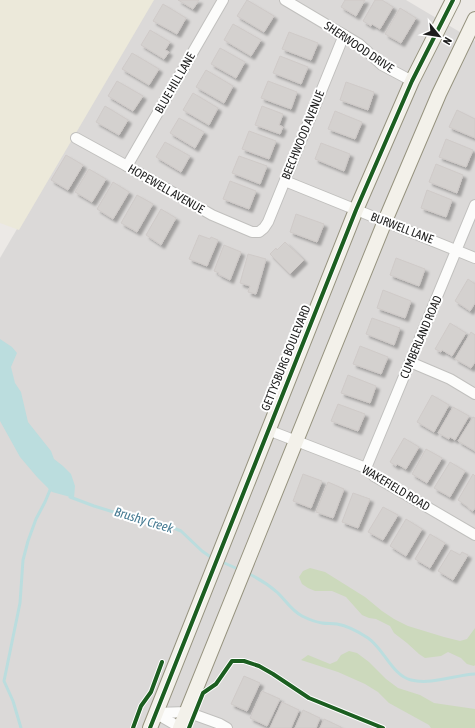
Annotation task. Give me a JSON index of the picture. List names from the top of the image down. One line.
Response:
{"streets":{"street":["SHERWOOD DRIVE","BLUE HILL LANE","BEECHWOOD AVENUE","HOPEWELL AVENUE","BURWELL LANE","CUMBERLAND ROAD","GETTYSBURG BOULEVARD","WAKEFIELD ROAD"]},"crossings":[["SHERWOOD DRIVE","BEECHWOOD AVENUE"],["SHERWOOD DRIVE","GETTYSBURG BOULEVARD"],["BLUE HILL LANE","HOPEWELL AVENUE"],["BEECHWOOD AVENUE","HOPEWELL AVENUE"],["BEECHWOOD AVENUE","BURWELL LANE"],["BURWELL LANE","CUMBERLAND ROAD"],["BURWELL LANE","GETTYSBURG BOULEVARD"],["CUMBERLAND ROAD","WAKEFIELD ROAD"],["GETTYSBURG BOULEVARD","WAKEFIELD ROAD"]],"water":["Brushy Creek"],"north":"bottom right"}
